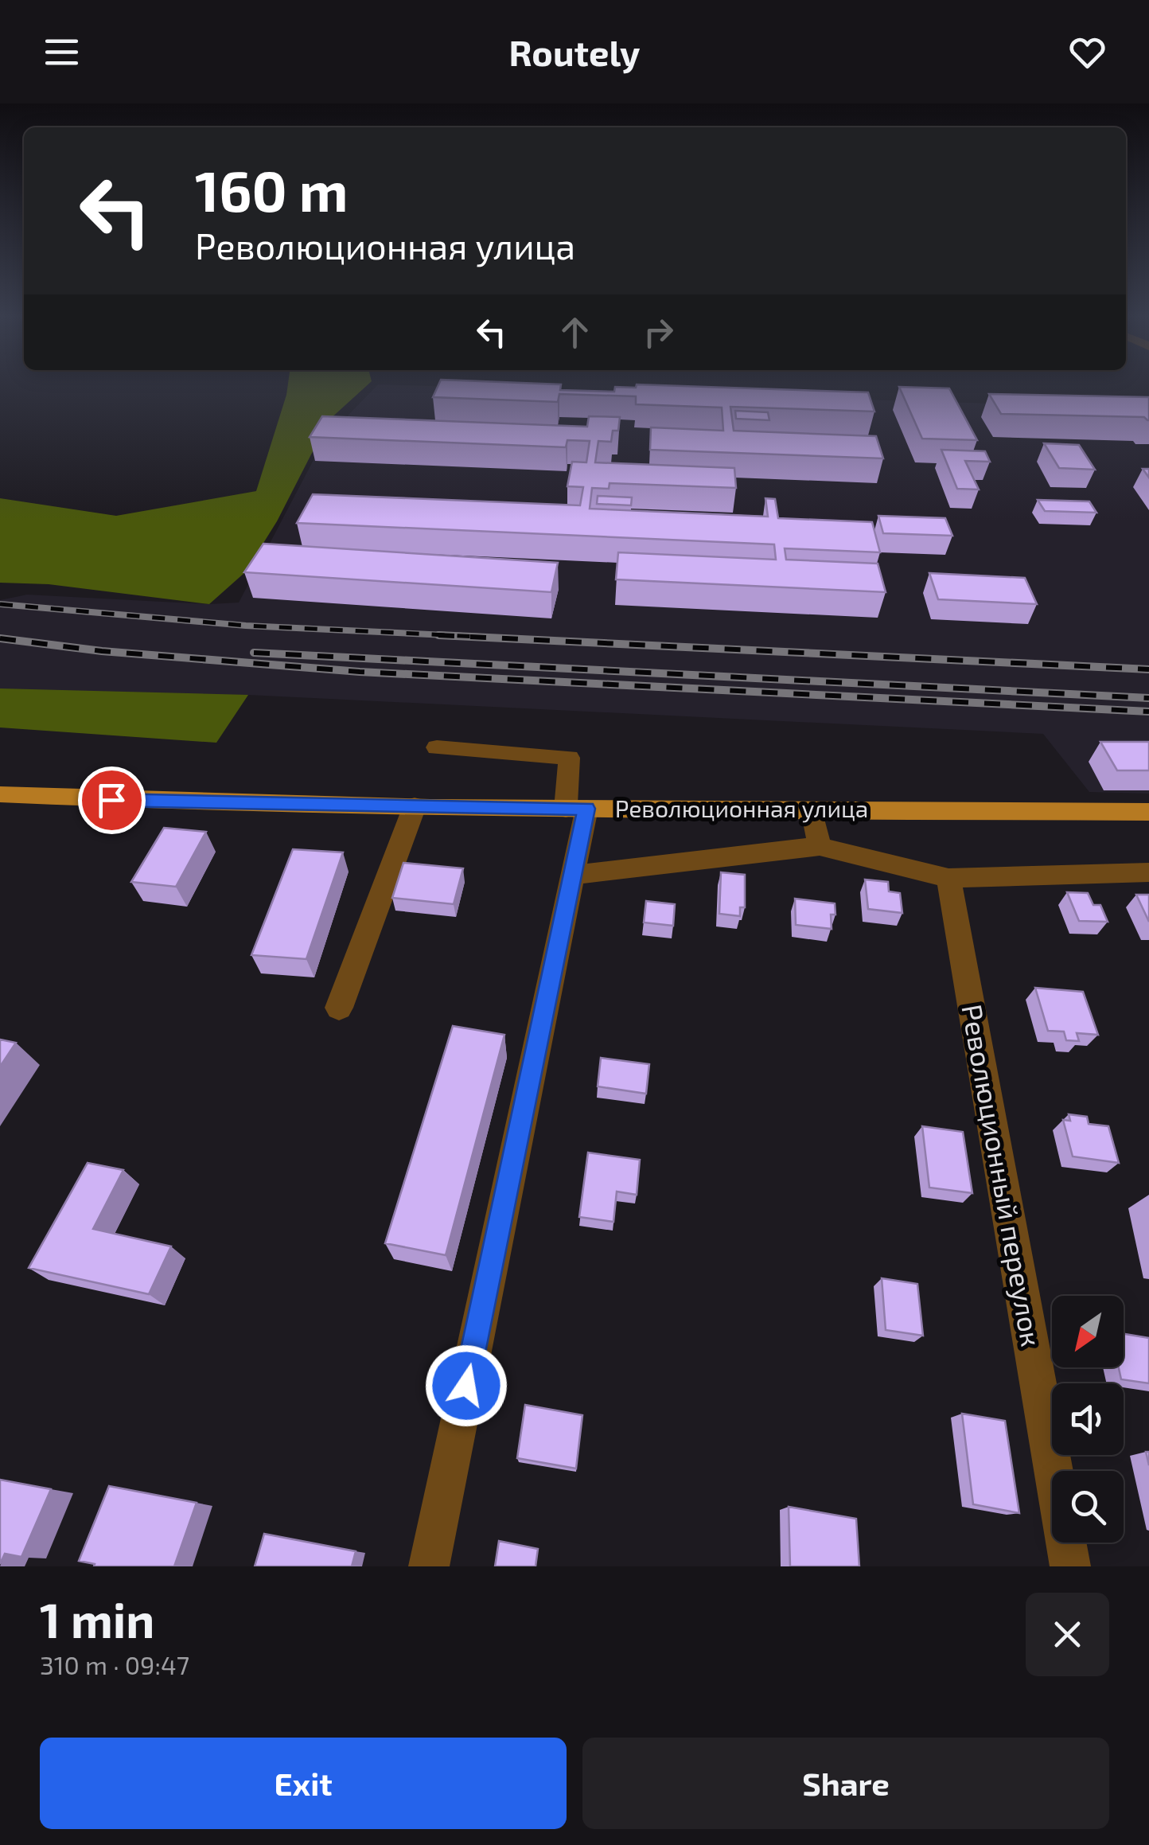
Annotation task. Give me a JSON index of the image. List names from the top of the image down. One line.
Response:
{"streets":{"main road":["Революционная улица"],"street":["Революционный переулок"]},"north":"bottom left","page":{"header":"Routely","turn":["160 m","Революционная улица"],"heading":["1 min","310 m · 09:47"],"buttons":["Exit","Share"]}}
